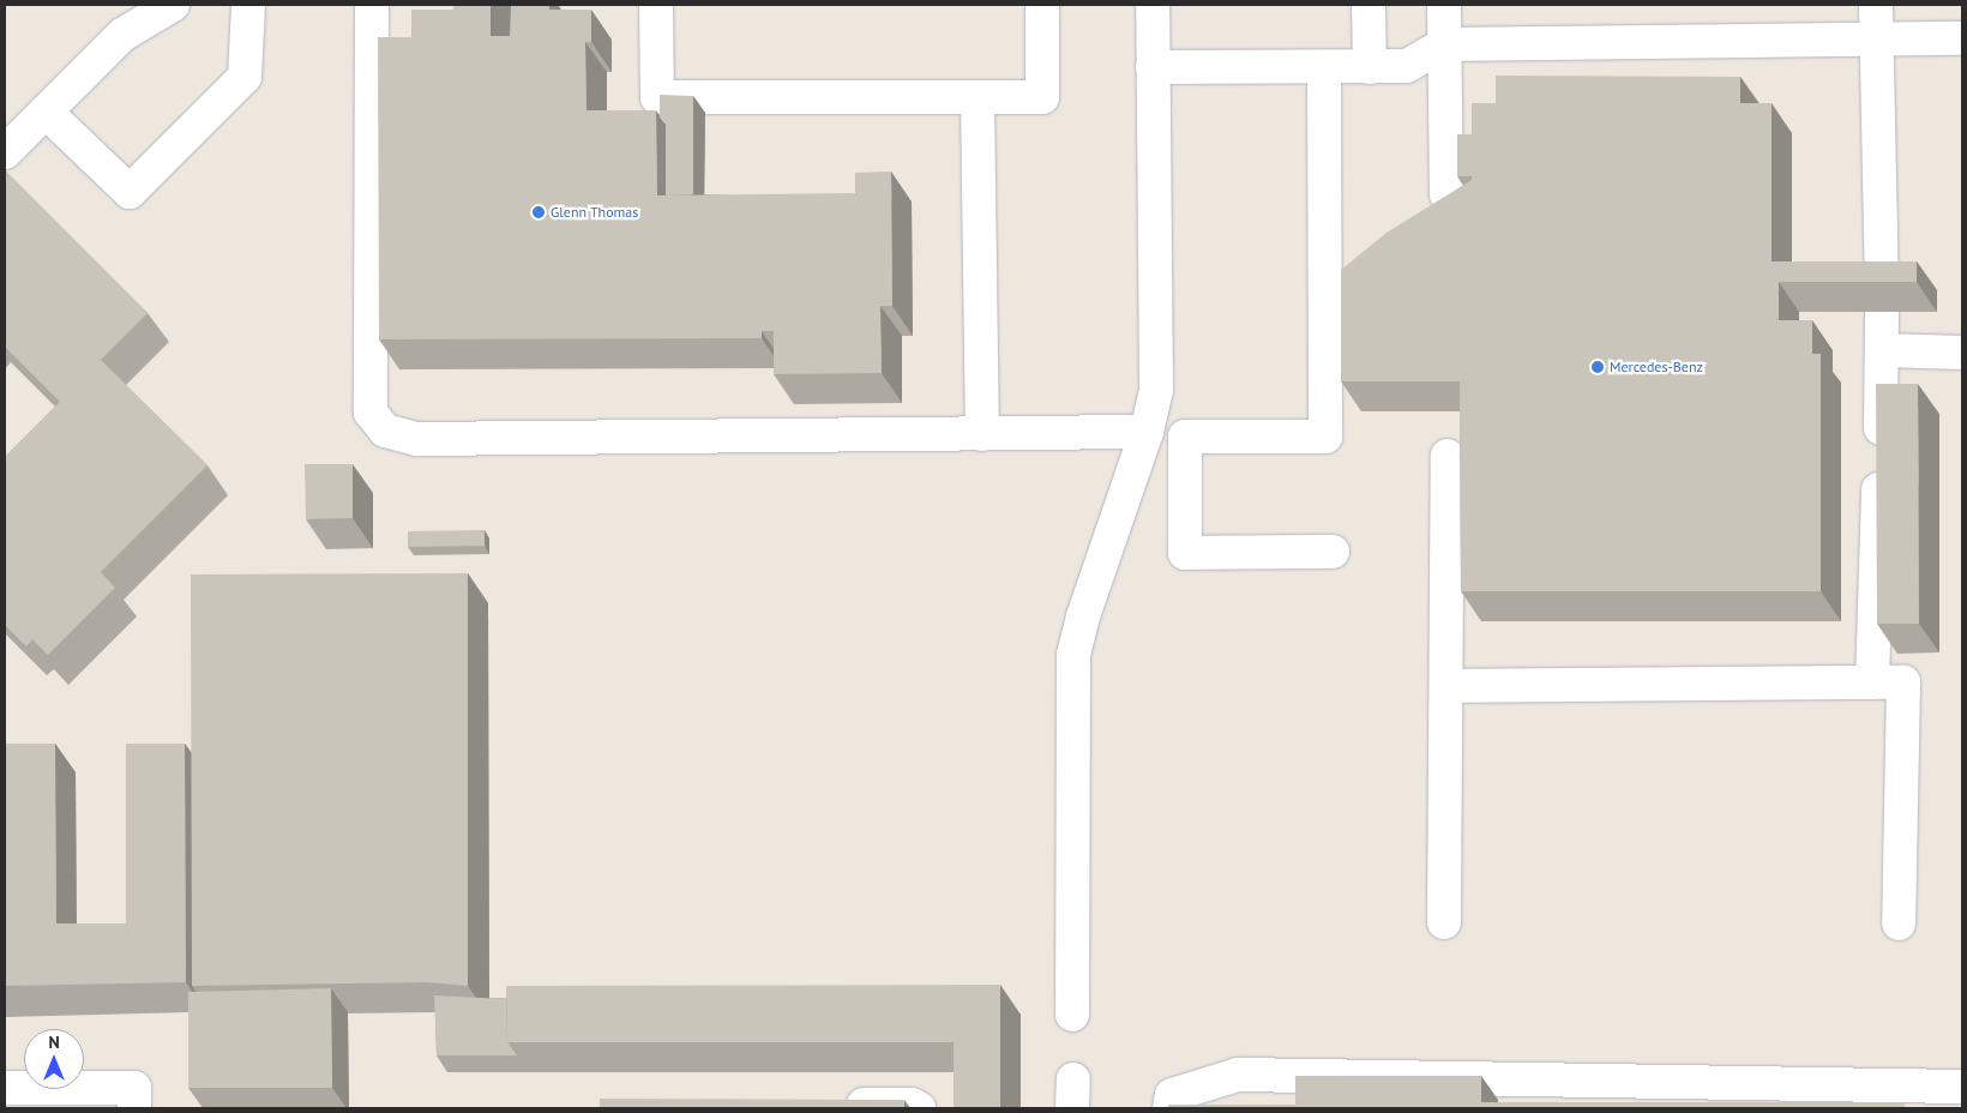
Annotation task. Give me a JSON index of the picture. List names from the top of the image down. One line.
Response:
{"places":["Glenn Thomas","Mercedes-Benz"],"north":"top"}
